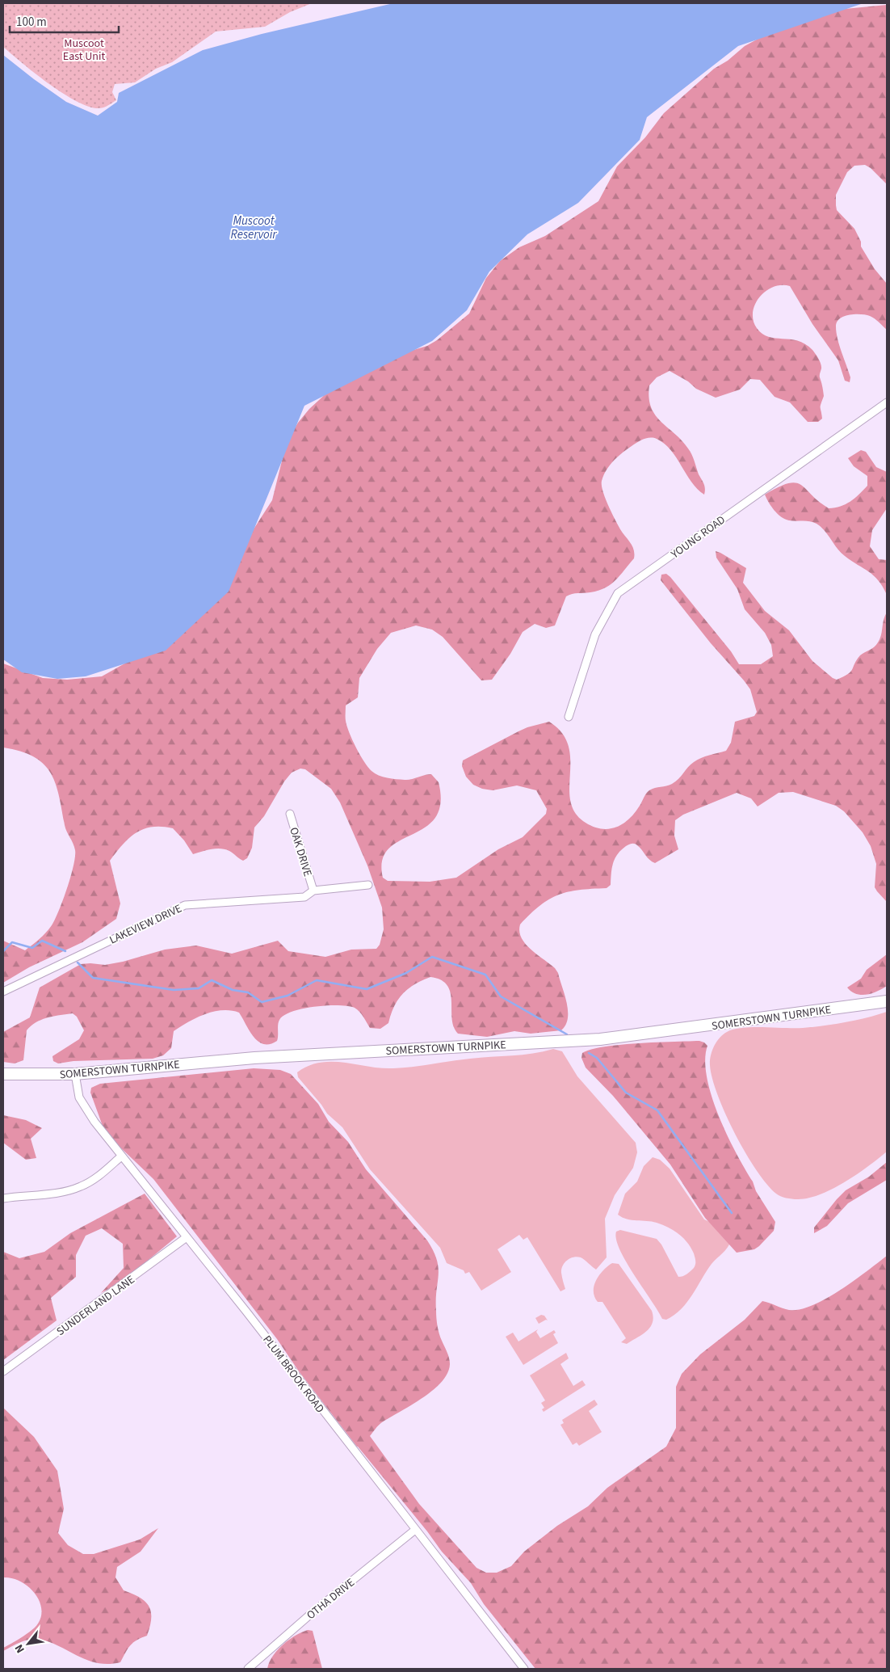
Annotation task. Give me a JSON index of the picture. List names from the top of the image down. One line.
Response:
{"streets":{"main road":["SOMERSTOWN TURNPIKE"],"street":["YOUNG ROAD","OAK DRIVE","LAKEVIEW DRIVE","SUNDERLAND LANE","PLUM BROOK ROAD","OTHA DRIVE"]},"crossings":[["OAK DRIVE","LAKEVIEW DRIVE"],["SOMERSTOWN TURNPIKE","PLUM BROOK ROAD"],["SUNDERLAND LANE","PLUM BROOK ROAD"],["PLUM BROOK ROAD","OTHA DRIVE"]],"water":["Muscoot Reservoir"],"parks":["Muscoot East Unit"],"scale_bar":"100 m","north":"bottom left"}
